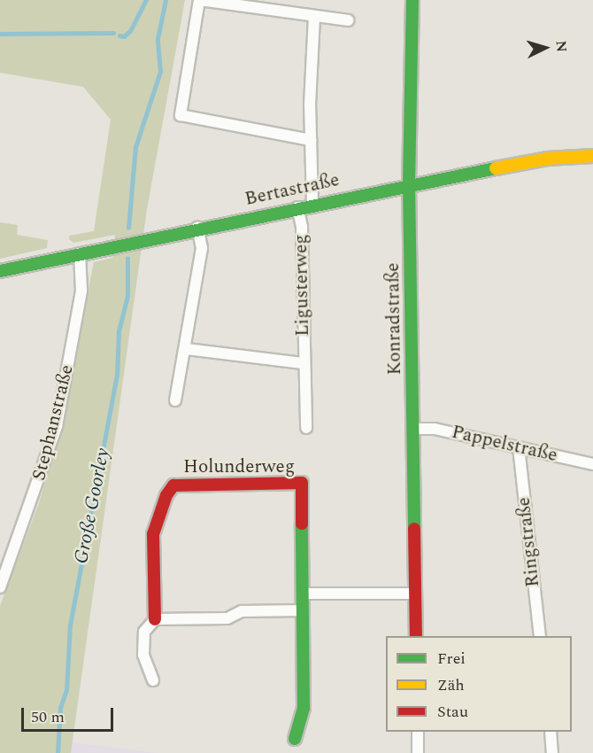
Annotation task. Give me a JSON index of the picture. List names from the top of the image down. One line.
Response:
{"streets":{"street":["Bertastraße","Ligusterweg","Konradstraße","Stephanstraße","Pappelstraße","Holunderweg","Ringstraße"]},"crossings":[["Bertastraße","Ligusterweg"],["Bertastraße","Konradstraße"],["Bertastraße","Stephanstraße"],["Konradstraße","Pappelstraße"],["Pappelstraße","Ringstraße"]],"water":["Große Goorley"],"legend":["Frei","Zäh","Stau"],"scale_bar":"50 m","north":"right"}
